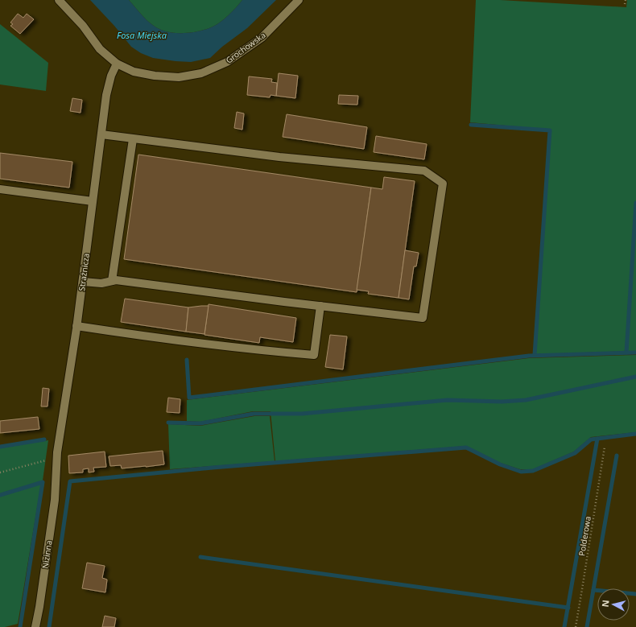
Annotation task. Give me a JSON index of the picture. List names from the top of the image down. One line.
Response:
{"streets":{"street":["Grochowska","Strażnicza","Nizinna"],"path":["Polderowa"]},"crossings":[["Grochowska","Strażnicza"],["Strażnicza","Nizinna"]],"water":["Fosa Miejska"],"north":"left"}
